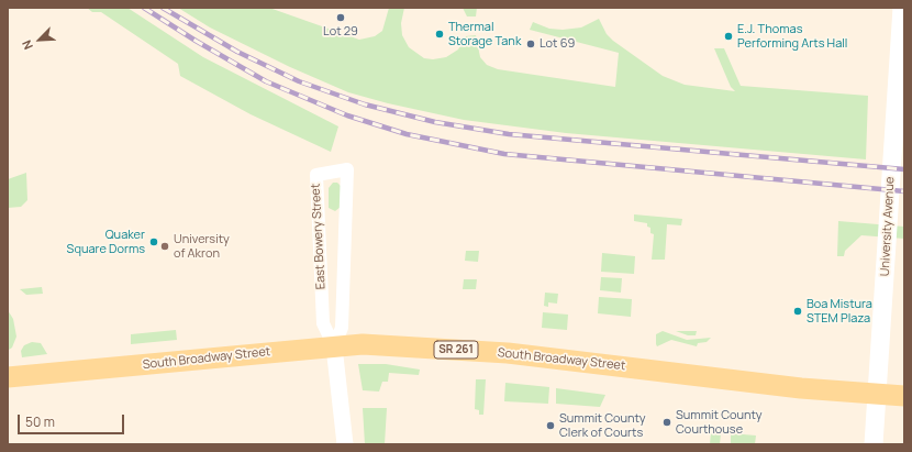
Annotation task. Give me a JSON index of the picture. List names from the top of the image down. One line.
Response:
{"streets":{"main road":["University Avenue","SR 261","South Broadway Street"],"street":["East Bowery Street"]},"crossings":[["University Avenue","South Broadway Street"],["East Bowery Street","South Broadway Street"]],"places":["Lot 29","Thermal Storage Tank","E.J. Thomas Performing Arts Hall","Lot 69","Quaker Square Dorms","University of Akron","Boa Mistura STEM Plaza","Summit County Courthouse","Summit County Clerk of Courts"],"scale_bar":"50 m","north":"bottom left"}
